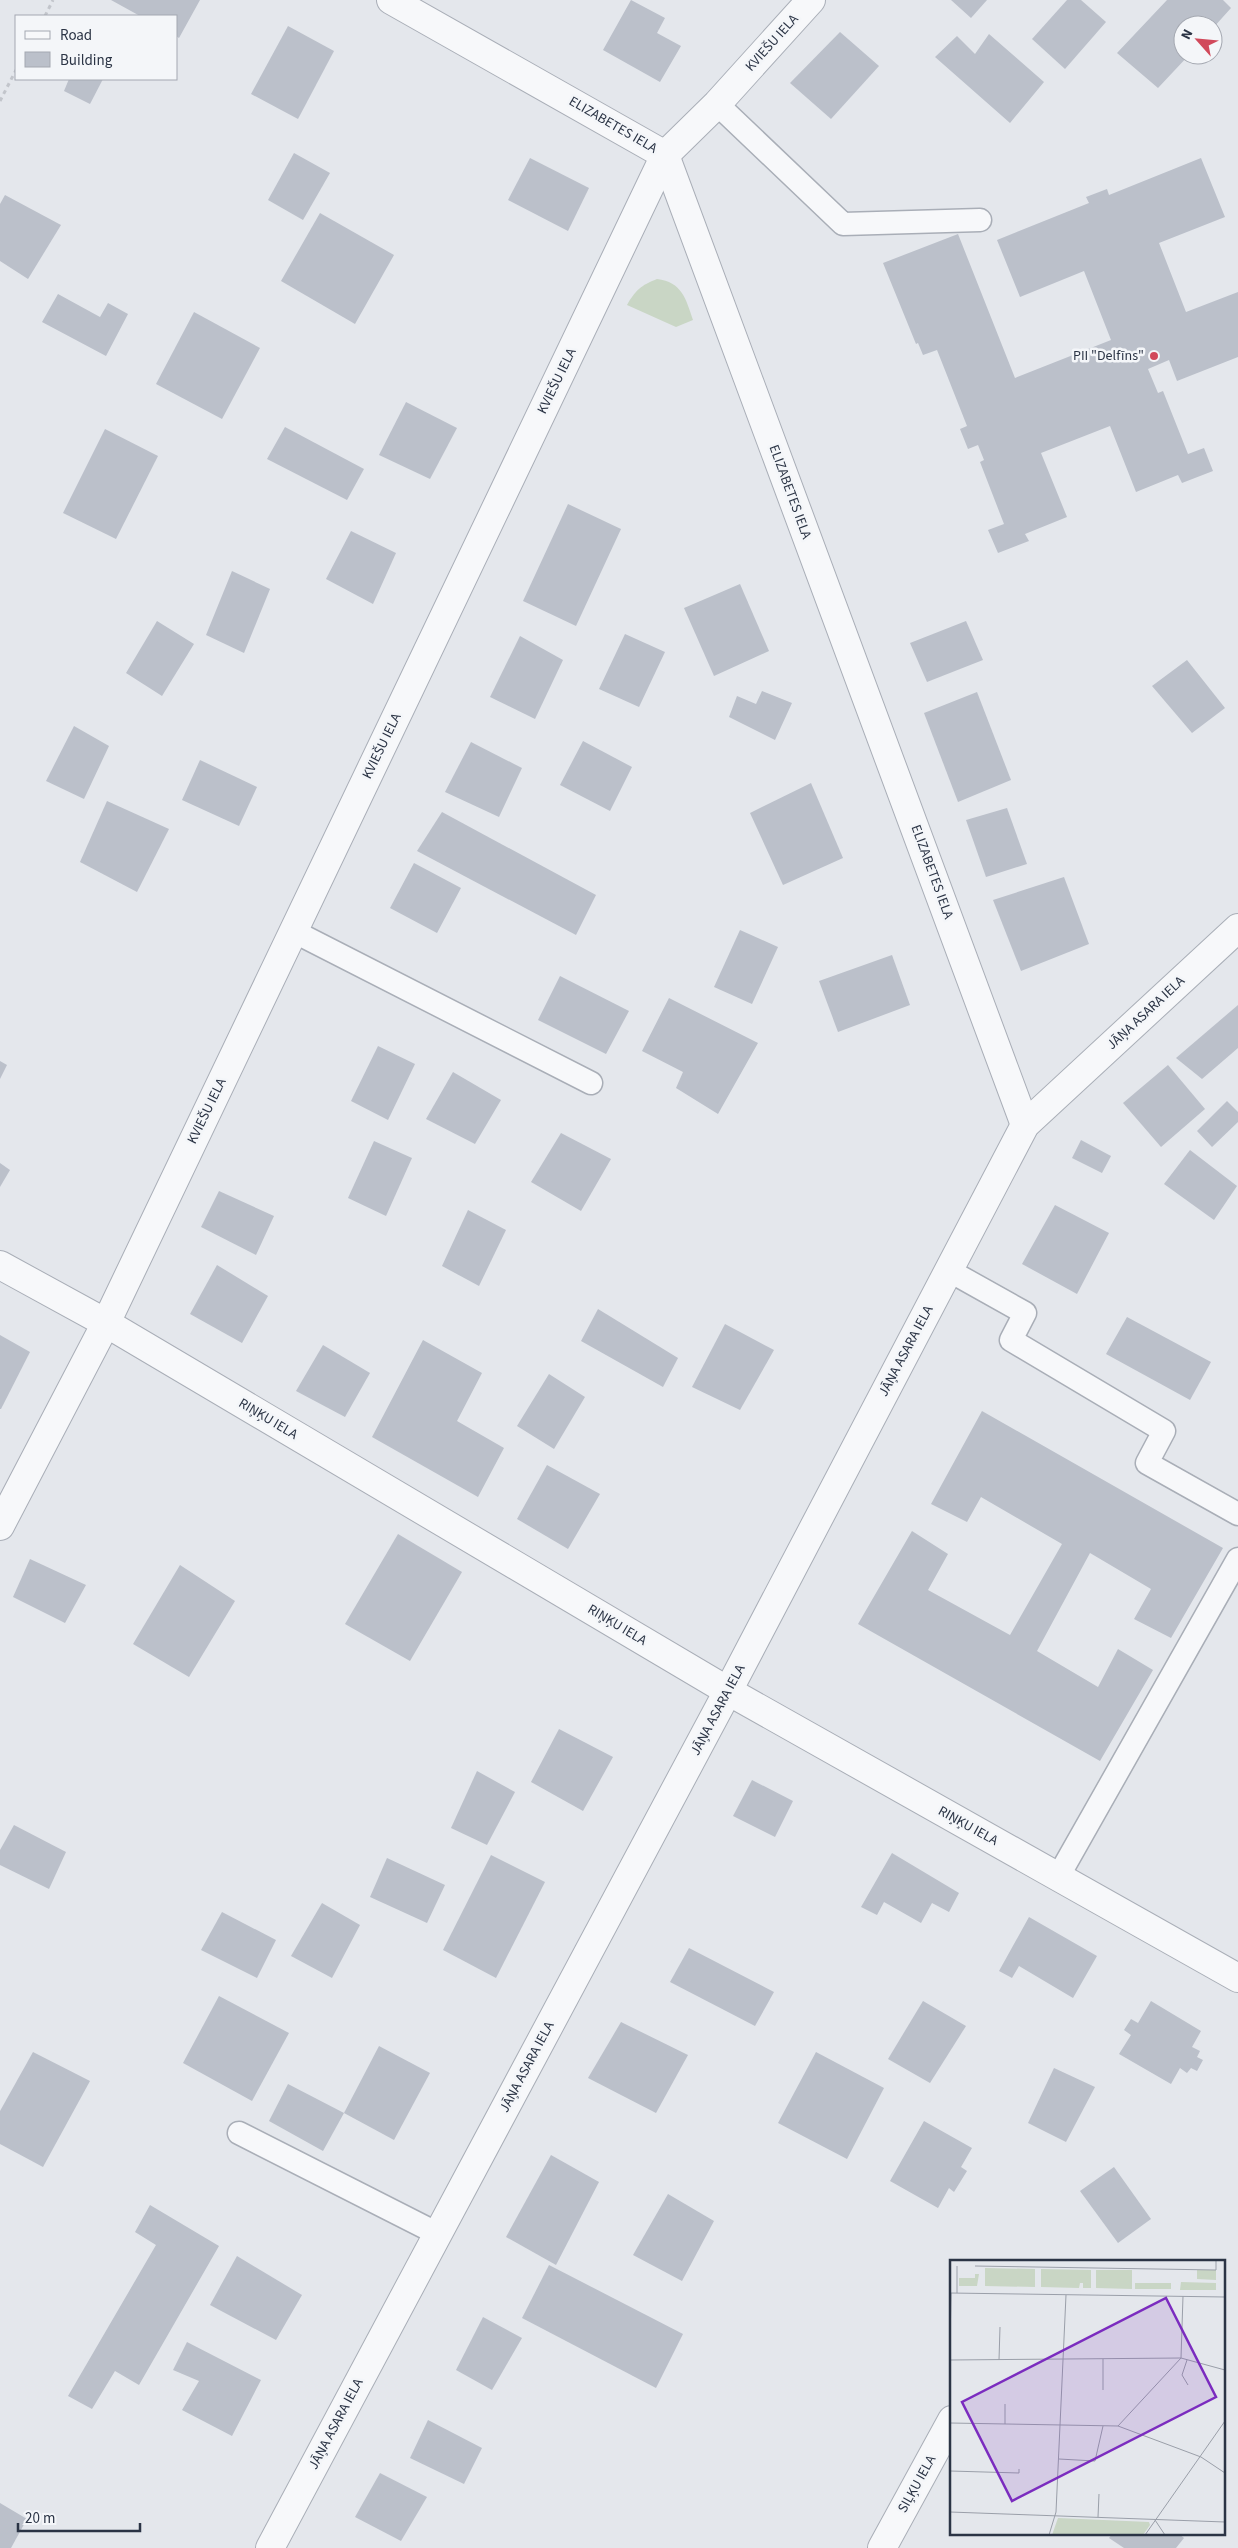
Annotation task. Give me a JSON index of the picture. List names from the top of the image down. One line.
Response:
{"streets":{"street":["KVIEŠU IELA","ELIZABETES IELA","JĀŅA ASARA IELA","RIŅĶU IELA","SIĻĶU IELA"]},"crossings":[["KVIEŠU IELA","ELIZABETES IELA"],["KVIEŠU IELA","RIŅĶU IELA"],["ELIZABETES IELA","JĀŅA ASARA IELA"],["JĀŅA ASARA IELA","RIŅĶU IELA"]],"places":["PII \"Delfīns\""],"legend":["Road","Building"],"scale_bar":"20 m","north":"top left"}
